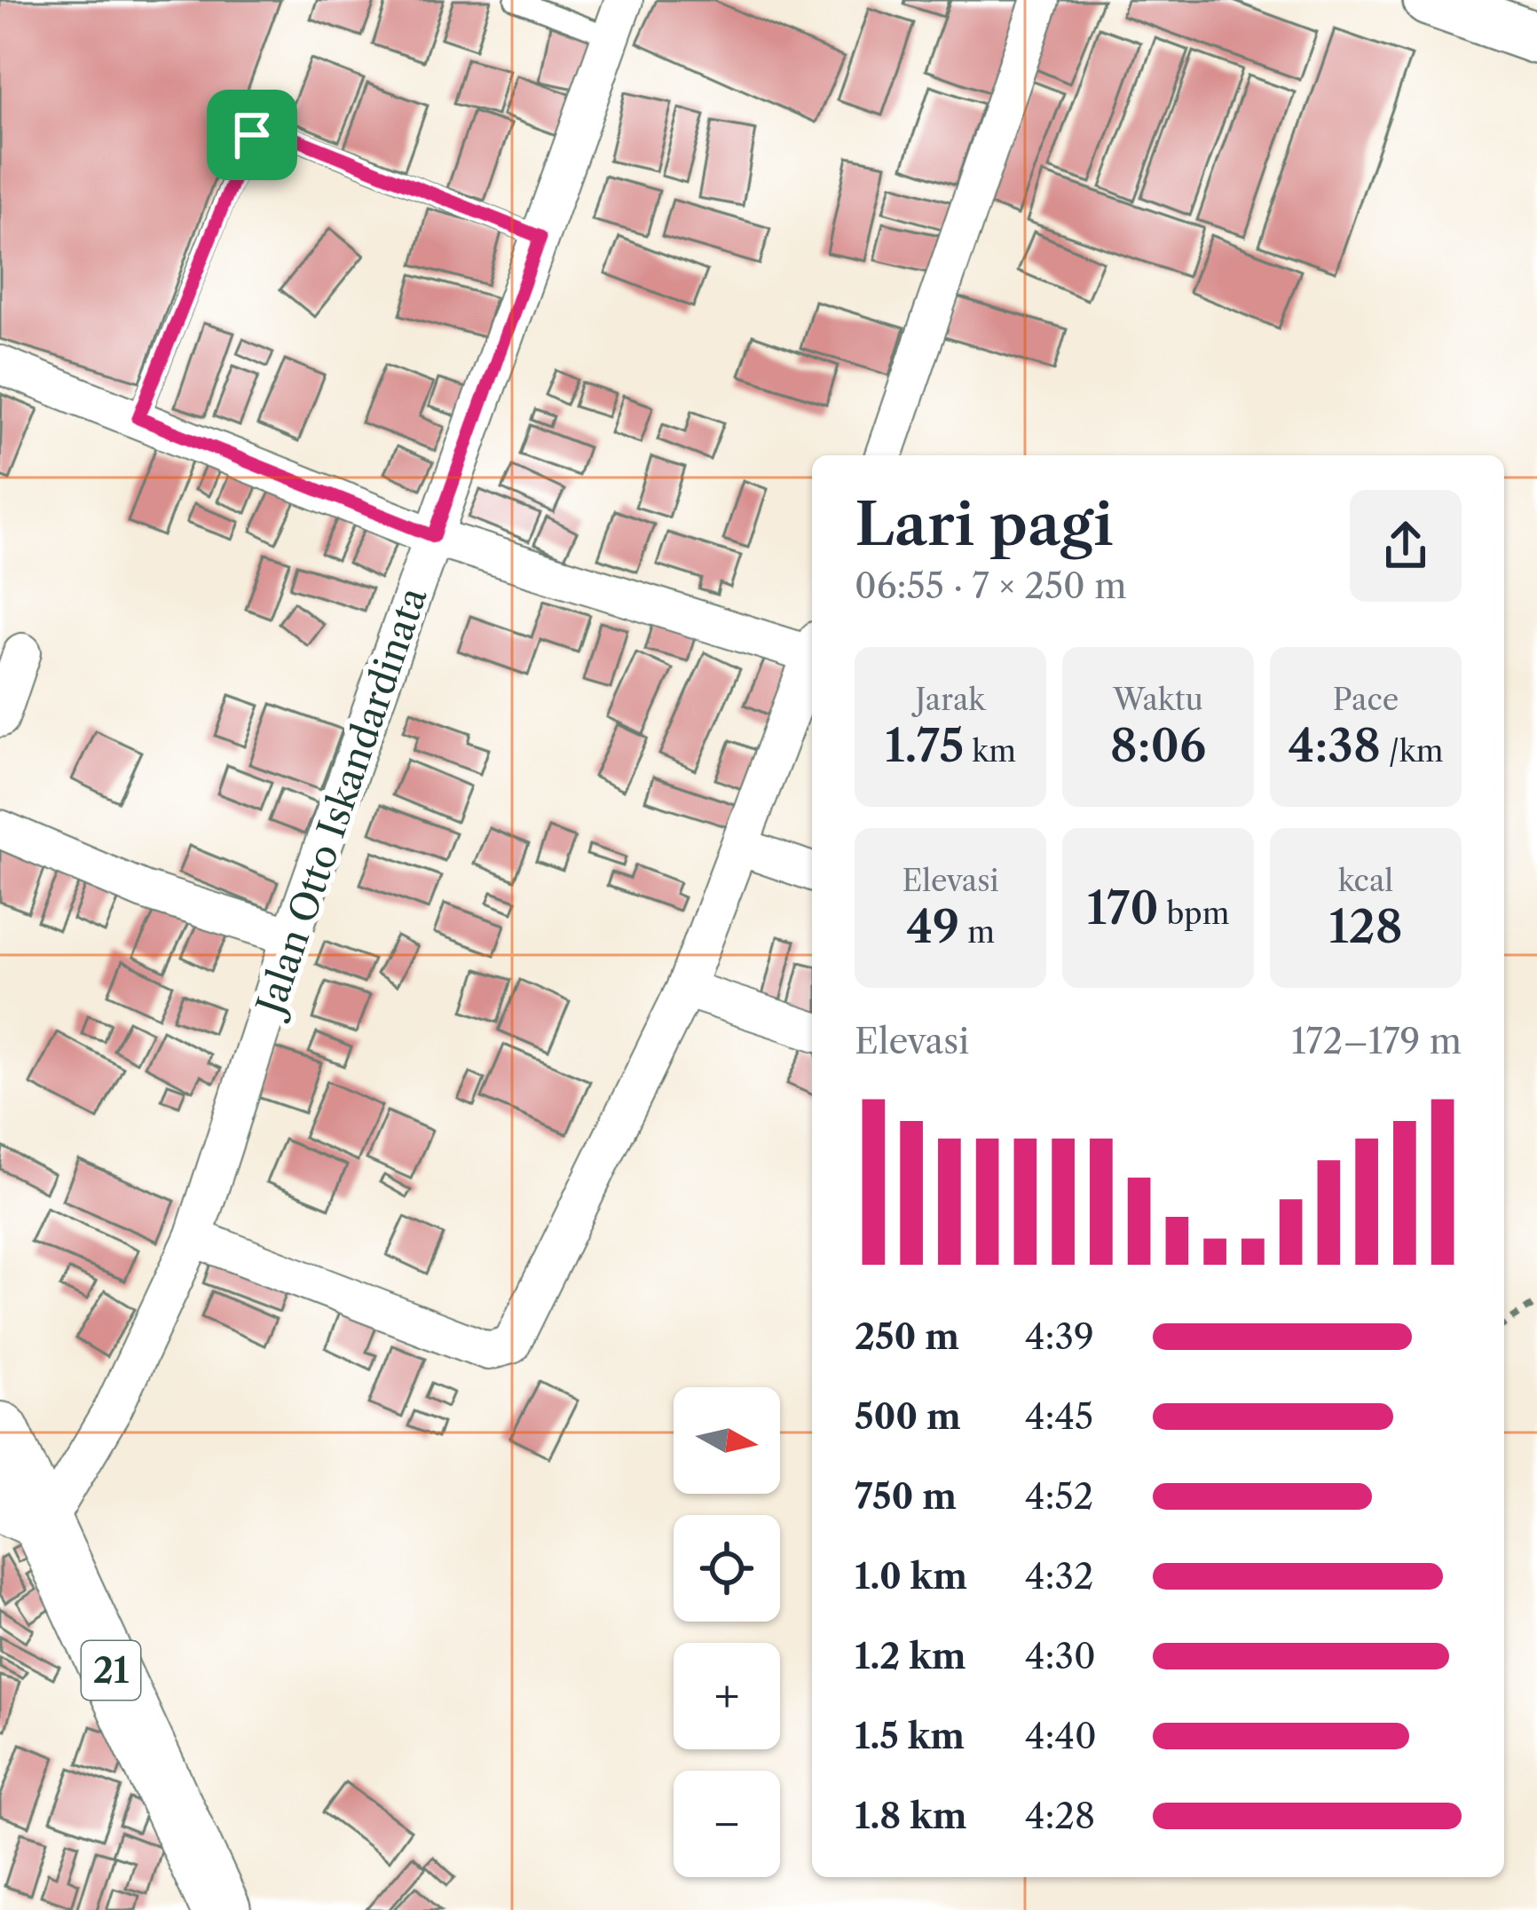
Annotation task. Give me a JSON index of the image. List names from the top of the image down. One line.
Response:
{"streets":{"highway":["21"],"street":["Jalan Otto Iskandardinata"]},"crossings":[["Jalan Otto Iskandardinata","21"]],"north":"right","page":{"heading":["Lari pagi","06:55 · 7 × 250 m"],"stats":[["Jarak","1.75 km"],["Waktu","8:06"],["Pace","4:38 /km"],["Elevasi","49 m"],["170 bpm"],["kcal","128"]],"chart":["Elevasi","172–179 m"],"list":[{"name":"250 m","note":"4:39"},{"name":"500 m","note":"4:45"},{"name":"750 m","note":"4:52"},{"name":"1.0 km","note":"4:32"},{"name":"1.2 km","note":"4:30"},{"name":"1.5 km","note":"4:40"},{"name":"1.8 km","note":"4:28"}],"map_buttons":["+","−"]}}
